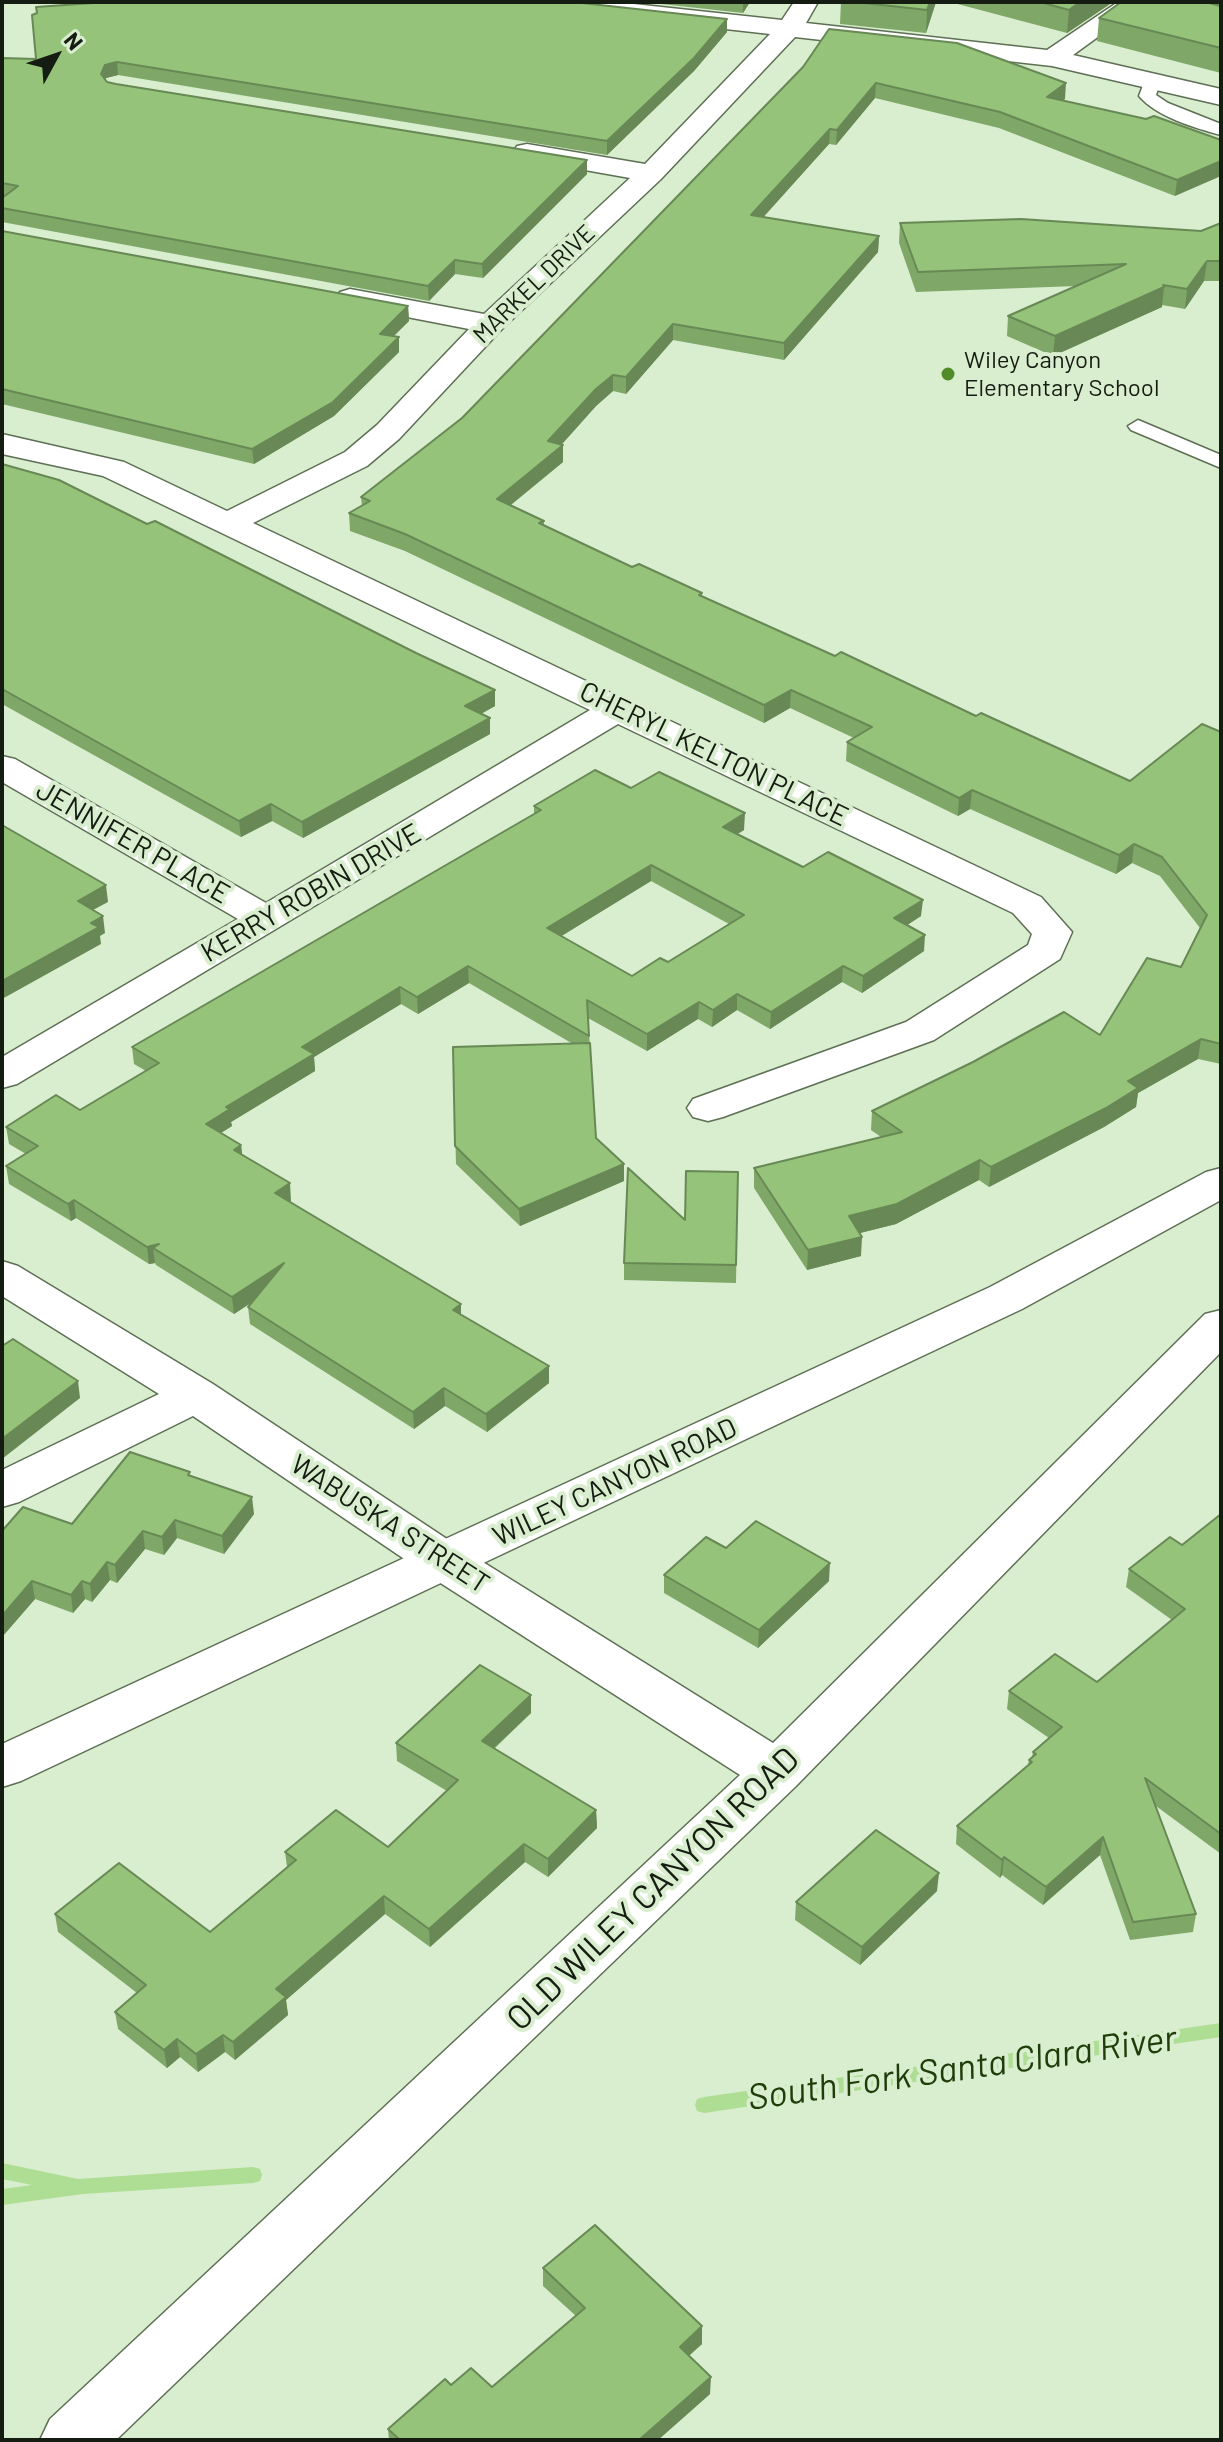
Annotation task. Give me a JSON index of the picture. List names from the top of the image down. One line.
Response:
{"streets":{"street":["MARKEL DRIVE","CHERYL KELTON PLACE","JENNIFER PLACE","KERRY ROBIN DRIVE","WILEY CANYON ROAD","WABUSKA STREET","OLD WILEY CANYON ROAD"]},"crossings":[["MARKEL DRIVE","CHERYL KELTON PLACE"],["CHERYL KELTON PLACE","KERRY ROBIN DRIVE"],["JENNIFER PLACE","KERRY ROBIN DRIVE"],["WILEY CANYON ROAD","WABUSKA STREET"],["WABUSKA STREET","OLD WILEY CANYON ROAD"]],"water":["South Fork Santa Clara River"],"places":["Wiley Canyon Elementary School"],"north":"top right"}
